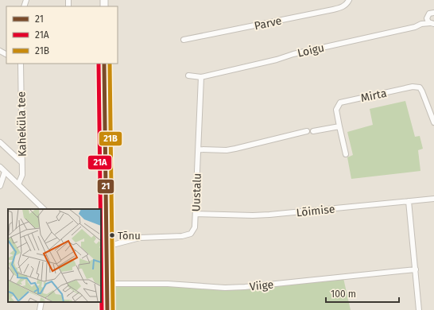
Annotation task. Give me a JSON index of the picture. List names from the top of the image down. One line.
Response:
{"streets":{"street":["Parve","Loigu","Mirta","Kaheküla tee","Uustalu","Lõimise","Viige"]},"crossings":[["Loigu","Uustalu"],["Uustalu","Lõimise"]],"places":["Tõnu"],"lines":["transit line 21","transit line 21A","transit line 21B"],"legend":["21","21A","21B"],"scale_bar":"100 m"}
